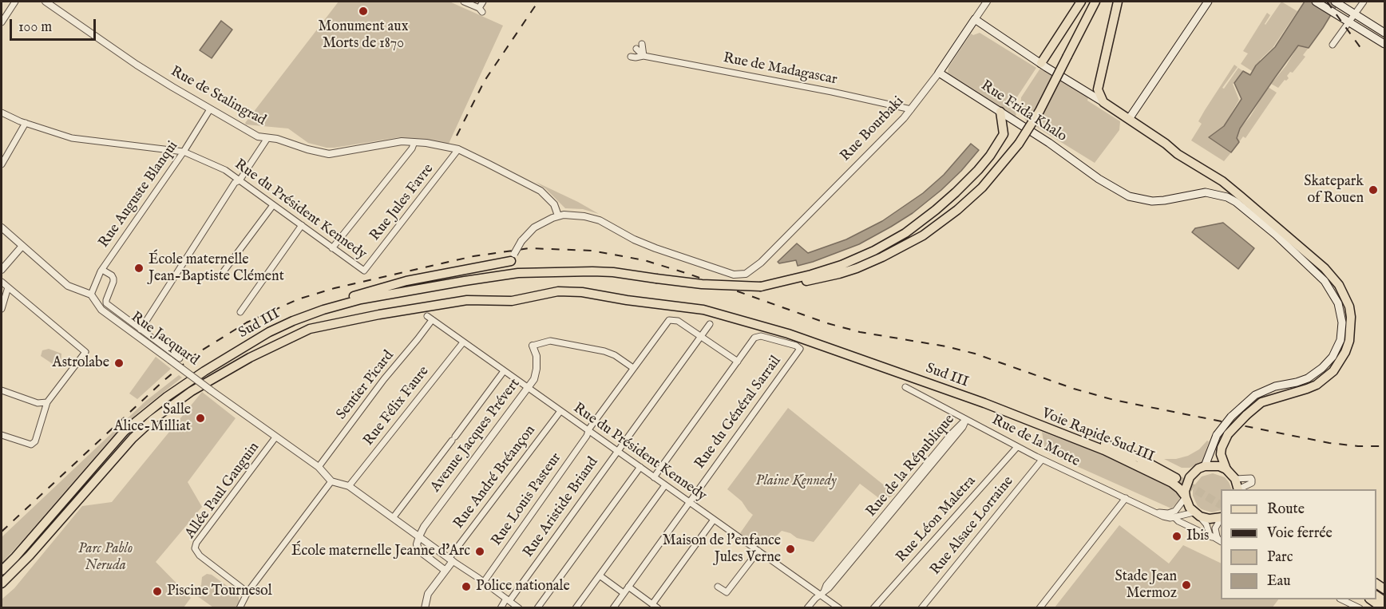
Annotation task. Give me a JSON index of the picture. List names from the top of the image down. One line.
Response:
{"streets":{"main road":["Rue Frida Khalo","Rue Bourbaki","Sud III","Voie Rapide Sud III"],"street":["Rue de Madagascar","Rue de Stalingrad","Rue Auguste Blanqui","Rue Jules Favre","Rue du Président Kennedy","Rue Jacquard","Sentier Picard","Rue Félix Faure","Rue du Général Sarrail","Avenue Jacques Prévert","Rue de la Motte","Rue de la République","Rue André Bréançon","Allée Paul Gauguin","Rue Louis Pasteur","Rue Aristide Briand","Rue Léon Maletra","Rue Alsace Lorraine"]},"crossings":[["Rue de Madagascar","Rue Bourbaki"],["Rue de Stalingrad","Rue Bourbaki"],["Rue de Stalingrad","Rue Auguste Blanqui"],["Rue de Stalingrad","Rue Jules Favre"],["Rue Frida Khalo","Rue Bourbaki"],["Rue Auguste Blanqui","Rue du Président Kennedy"],["Rue Auguste Blanqui","Rue Jacquard"],["Rue Jules Favre","Rue du Président Kennedy"],["Rue du Président Kennedy","Sentier Picard"],["Rue du Président Kennedy","Rue Félix Faure"],["Rue du Président Kennedy","Rue du Général Sarrail"],["Rue du Président Kennedy","Avenue Jacques Prévert"],["Rue du Président Kennedy","Rue de la République"],["Rue du Président Kennedy","Rue André Bréançon"],["Rue du Président Kennedy","Rue Louis Pasteur"],["Rue du Président Kennedy","Rue Aristide Briand"],["Sud III","Voie Rapide Sud III"],["Rue Jacquard","Sentier Picard"],["Rue Jacquard","Allée Paul Gauguin"],["Rue de la Motte","Rue de la République"],["Rue de la Motte","Rue Léon Maletra"],["Rue de la Motte","Rue Alsace Lorraine"],["Rue Louis Pasteur","Rue Aristide Briand"]],"parks":["Plaine Kennedy","Parc Pablo Neruda"],"places":["Monument aux Morts de 1870","Skatepark of Rouen","École maternelle Jean-Baptiste Clément","Astrolabe","Salle Alice-Milliat","Ibis","Maison de l'enfance Jules Verne","École maternelle Jeanne d'Arc","Stade Jean Mermoz","Police nationale","Piscine Tournesol"],"legend":["Route","Voie ferrée","Parc","Eau"],"scale_bar":"100 m"}
